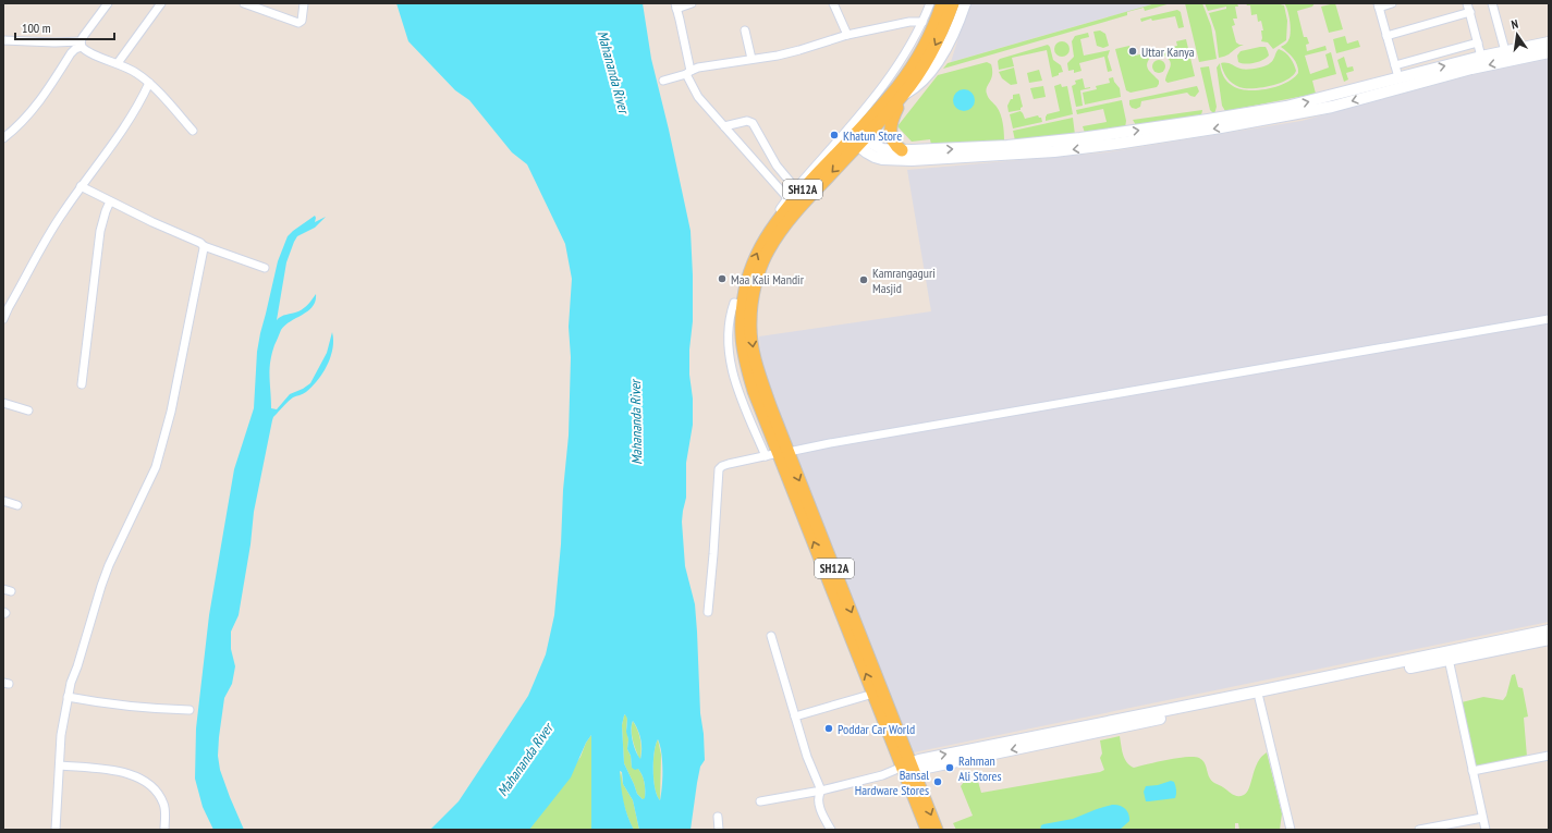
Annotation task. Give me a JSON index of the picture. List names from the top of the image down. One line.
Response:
{"streets":{"main road":["SH12A"]},"water":["Mahananda River"],"places":["Uttar Kanya","Khatun Store","Maa Kali Mandir","Kamrangaguri Masjid","Poddar Car World","Rahman Ali Stores","Bansal Hardware Stores"],"scale_bar":"100 m","north":"top"}
